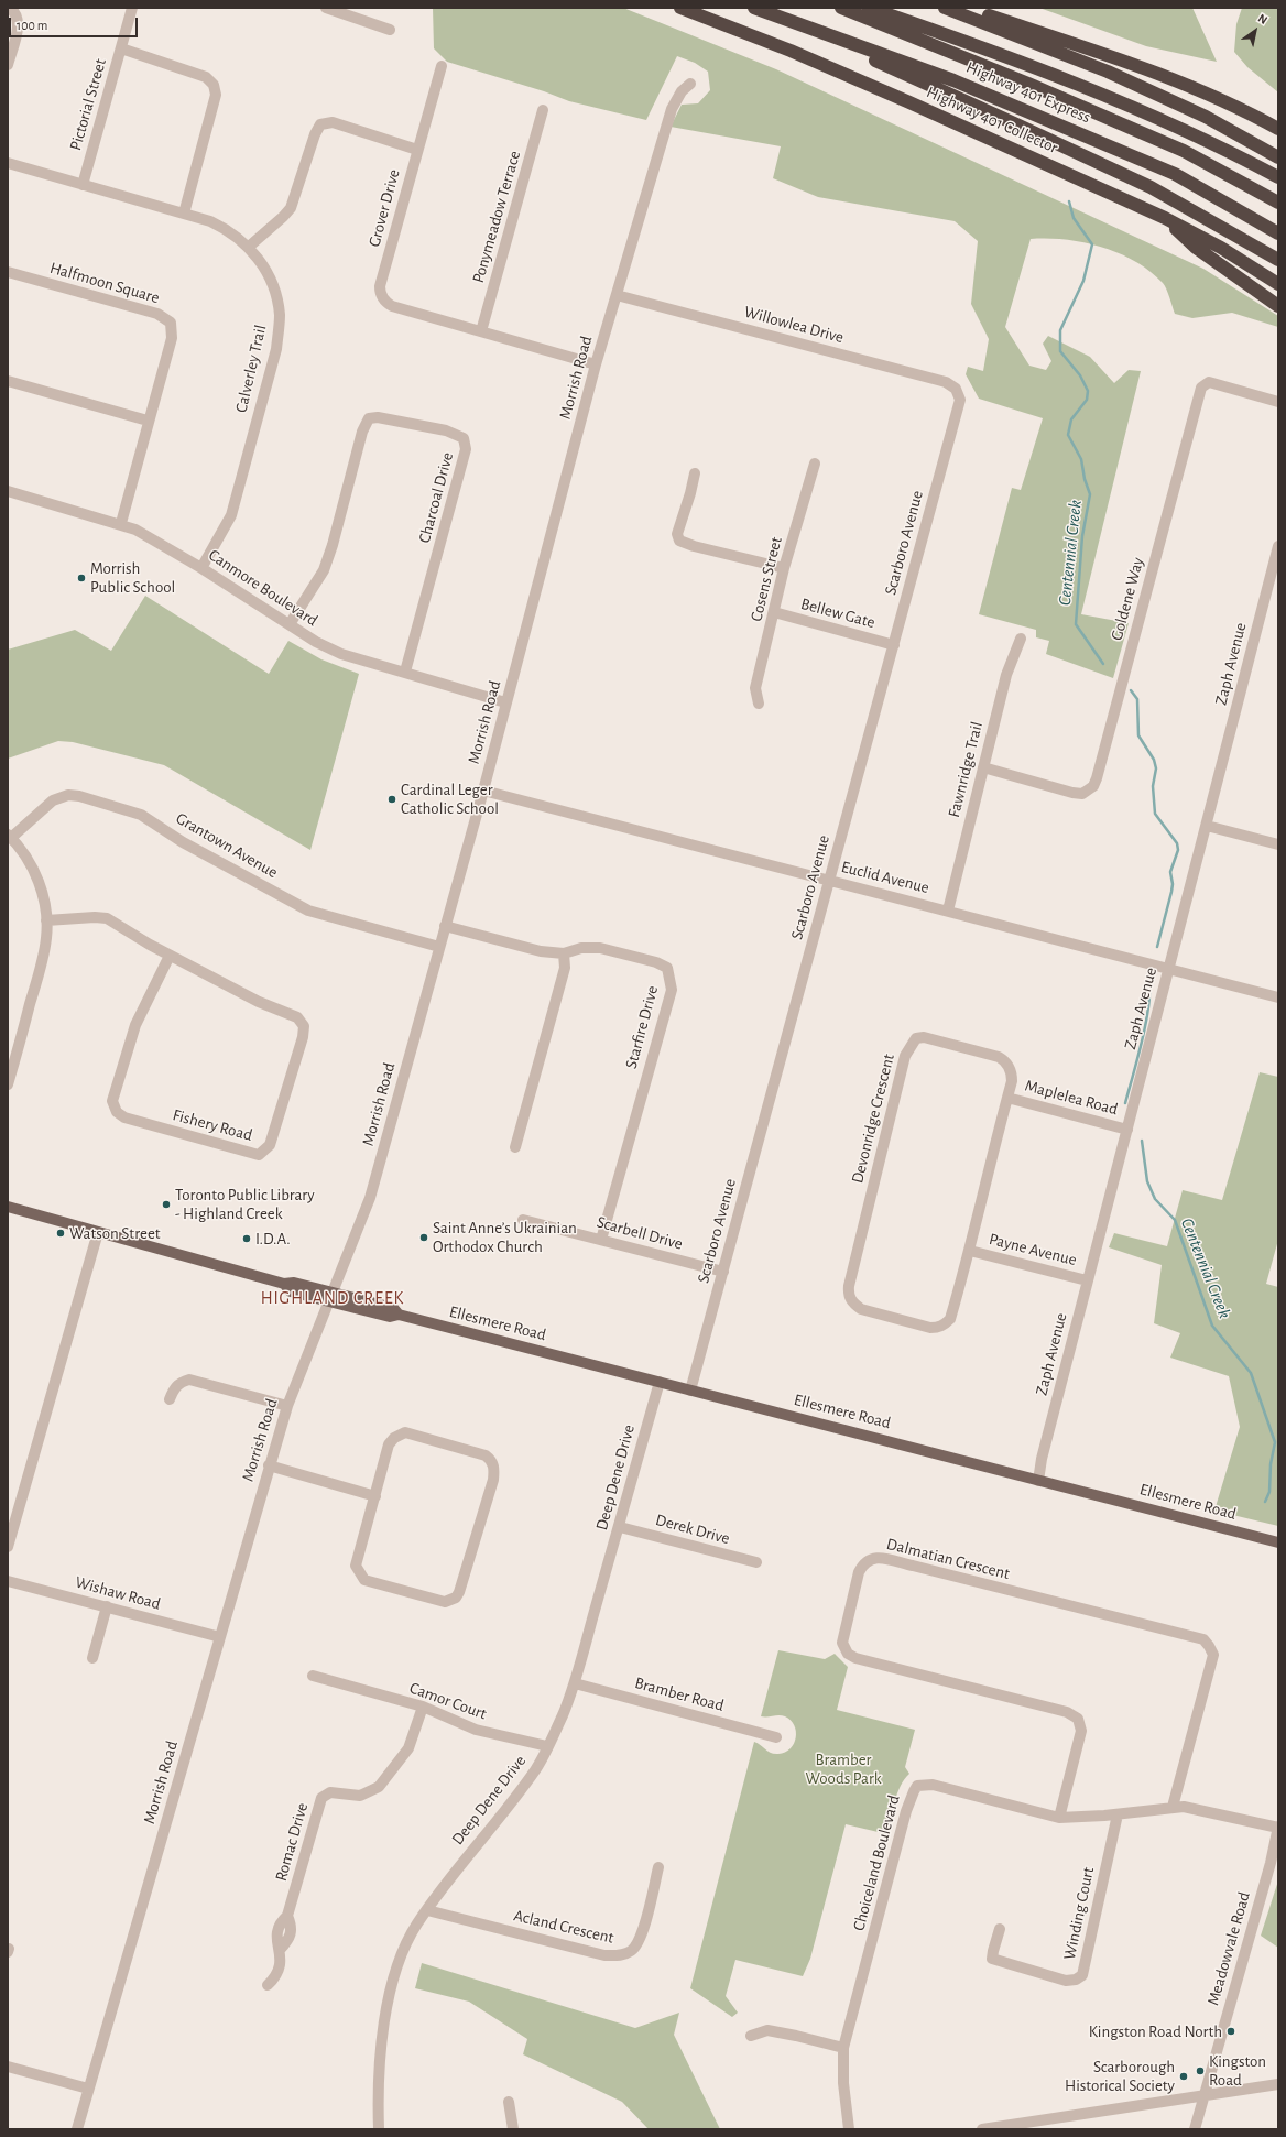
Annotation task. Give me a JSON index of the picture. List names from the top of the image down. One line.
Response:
{"streets":{"highway":["Highway 401 Express","Highway 401 Collector"],"main road":["Ellesmere Road"],"street":["Pictorial Street","Grover Drive","Ponymeadow Terrace","Halfmoon Square","Willowlea Drive","Calverley Trail","Morrish Road","Charcoal Drive","Scarboro Avenue","Cosens Street","Canmore Boulevard","Goldene Way","Bellew Gate","Zaph Avenue","Fawnridge Trail","Grantown Avenue","Euclid Avenue","Starfire Drive","Maplelea Road","Devonridge Crescent","Fishery Road","Scarbell Drive","Payne Avenue","Deep Dene Drive","Derek Drive","Dalmatian Crescent","Wishaw Road","Bramber Road","Camor Court","Romac Drive","Choiceland Boulevard","Winding Court","Acland Crescent","Meadowvale Road"]},"crossings":[["Pictorial Street","Calverley Trail"],["Grover Drive","Ponymeadow Terrace"],["Grover Drive","Morrish Road"],["Halfmoon Square","Canmore Boulevard"],["Willowlea Drive","Morrish Road"],["Willowlea Drive","Scarboro Avenue"],["Calverley Trail","Canmore Boulevard"],["Morrish Road","Canmore Boulevard"],["Morrish Road","Grantown Avenue"],["Morrish Road","Euclid Avenue"],["Morrish Road","Starfire Drive"],["Morrish Road","Ellesmere Road"],["Morrish Road","Wishaw Road"],["Charcoal Drive","Canmore Boulevard"],["Scarboro Avenue","Bellew Gate"],["Scarboro Avenue","Euclid Avenue"],["Scarboro Avenue","Scarbell Drive"],["Scarboro Avenue","Ellesmere Road"],["Cosens Street","Bellew Gate"],["Goldene Way","Fawnridge Trail"],["Zaph Avenue","Euclid Avenue"],["Zaph Avenue","Maplelea Road"],["Zaph Avenue","Payne Avenue"],["Zaph Avenue","Ellesmere Road"],["Fawnridge Trail","Euclid Avenue"],["Starfire Drive","Scarbell Drive"],["Maplelea Road","Devonridge Crescent"],["Devonridge Crescent","Payne Avenue"],["Ellesmere Road","Deep Dene Drive"],["Deep Dene Drive","Derek Drive"],["Deep Dene Drive","Bramber Road"],["Deep Dene Drive","Camor Court"],["Deep Dene Drive","Acland Crescent"],["Dalmatian Crescent","Choiceland Boulevard"],["Camor Court","Romac Drive"],["Choiceland Boulevard","Winding Court"],["Choiceland Boulevard","Meadowvale Road"]],"districts":["HIGHLAND CREEK"],"water":["Centennial Creek"],"parks":["Bramber Woods Park"],"places":["Morrish Public School","Cardinal Leger Catholic School","Toronto Public Library - Highland Creek","Watson Street","Saint Anne’s Ukrainian Orthodox Church","I.D.A.","Kingston Road North","Kingston Road","Scarborough Historical Society"],"scale_bar":"100 m","north":"top right"}
